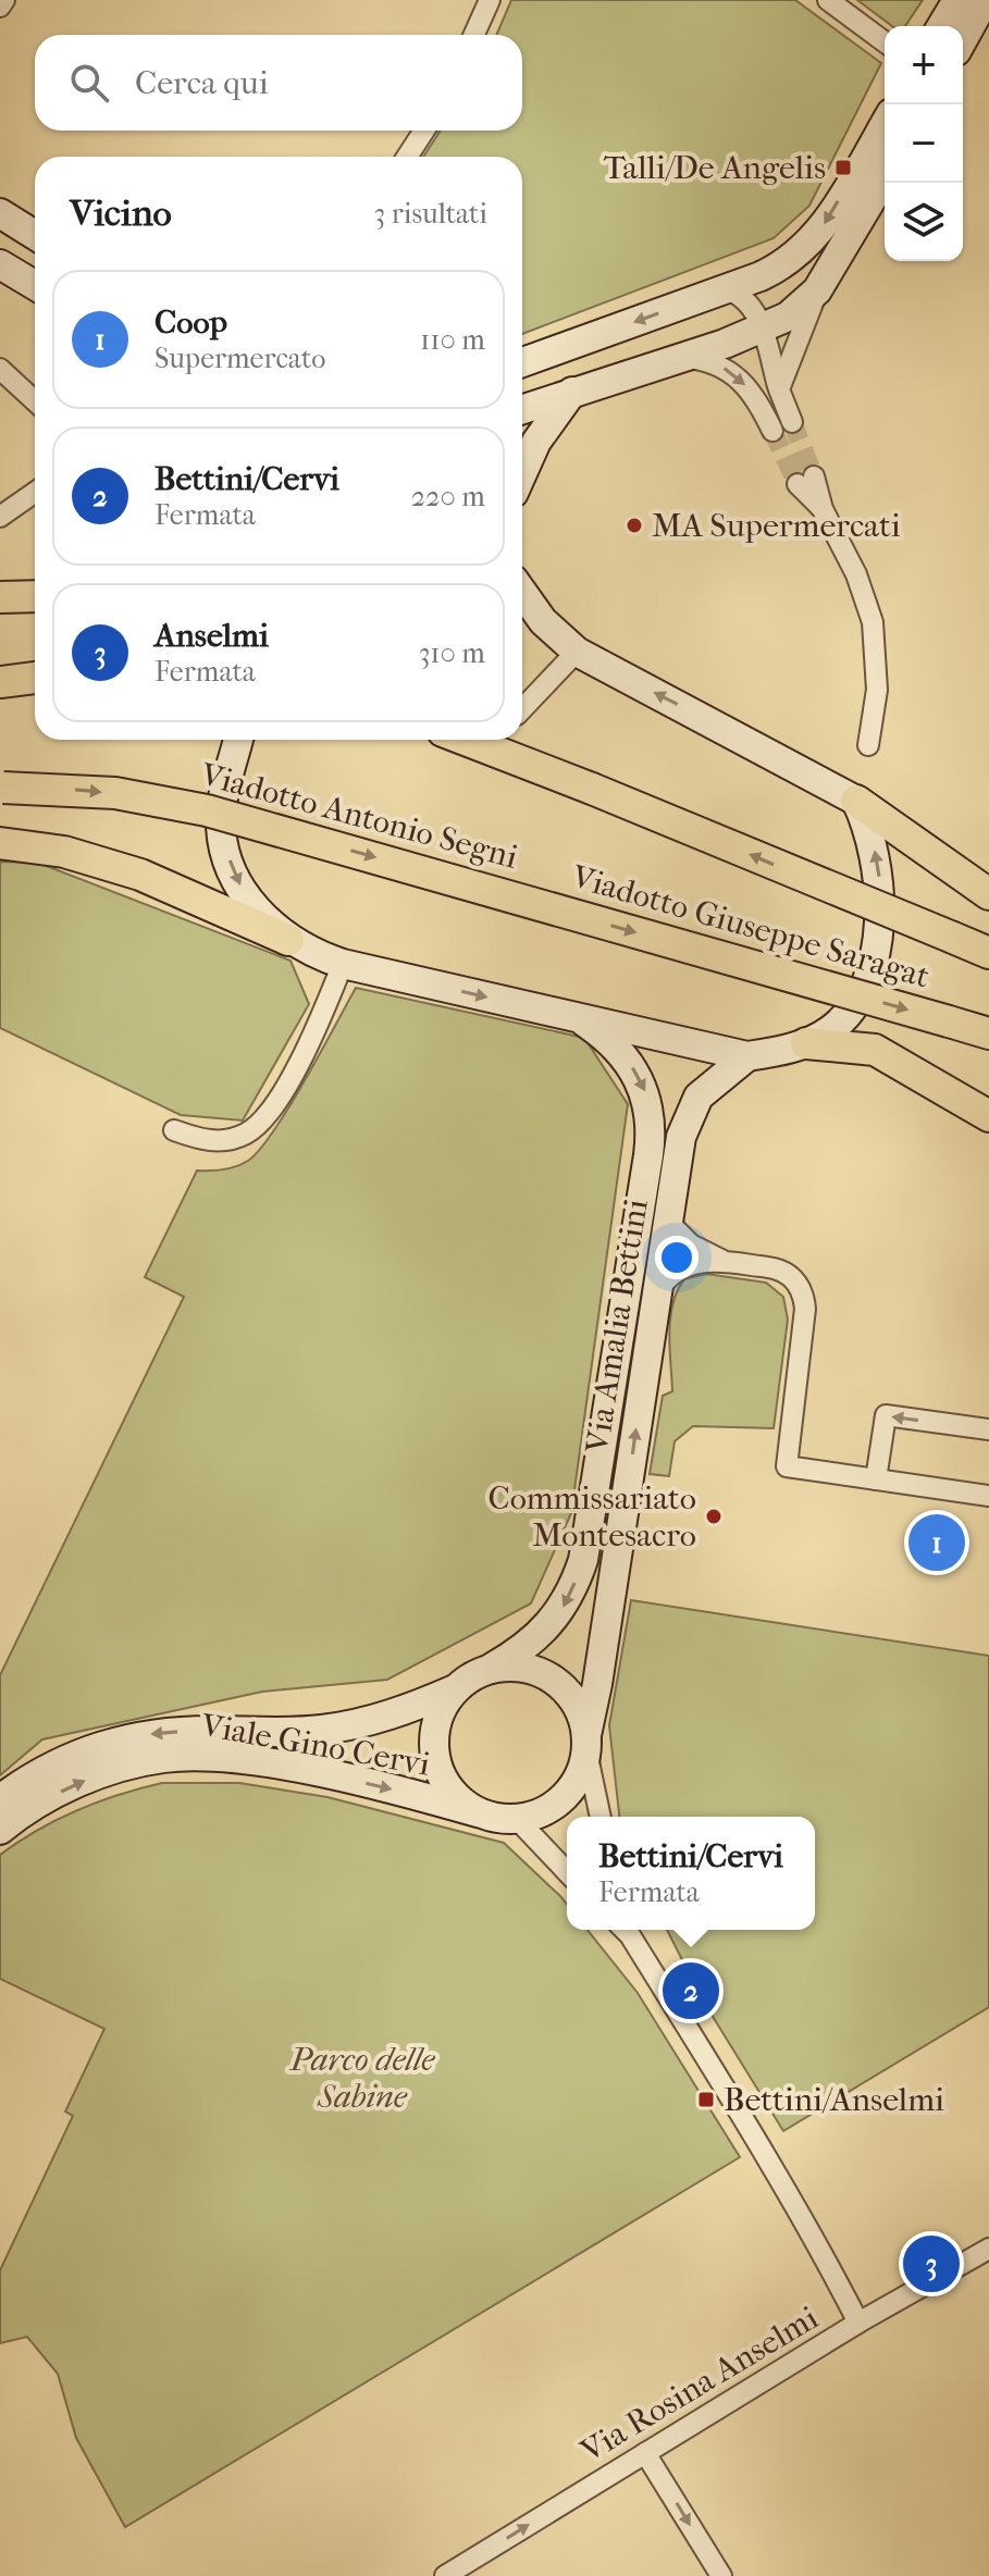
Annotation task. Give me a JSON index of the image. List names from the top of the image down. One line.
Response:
{"streets":{"main road":["Viadotto Antonio Segni","Viadotto Giuseppe Saragat"],"street":["Via Amalia Bettini","Viale Gino Cervi","Via Rosina Anselmi"]},"crossings":[["Viadotto Antonio Segni","Viadotto Giuseppe Saragat"],["Via Amalia Bettini","Viale Gino Cervi"]],"one_way":["Via Rosina Anselmi"],"parks":["Parco delle Sabine"],"places":{"transit":["Talli/De Angelis","Bettini/Anselmi"],"other":["MA Supermercati","Commissariato Montesacro"]},"page":{"map_buttons":["+","−"],"search":"Cerca qui","heading":["Vicino","3 risultati"],"list":[{"mark":"1","name":"Coop","note":"Supermercato","value":"110 m"},{"mark":"2","name":"Bettini/Cervi","note":"Fermata","value":"220 m"},{"mark":"3","name":"Anselmi","note":"Fermata","value":"310 m"}],"pins":["1","2","3"],"popup":["Bettini/Cervi","Fermata"]}}
